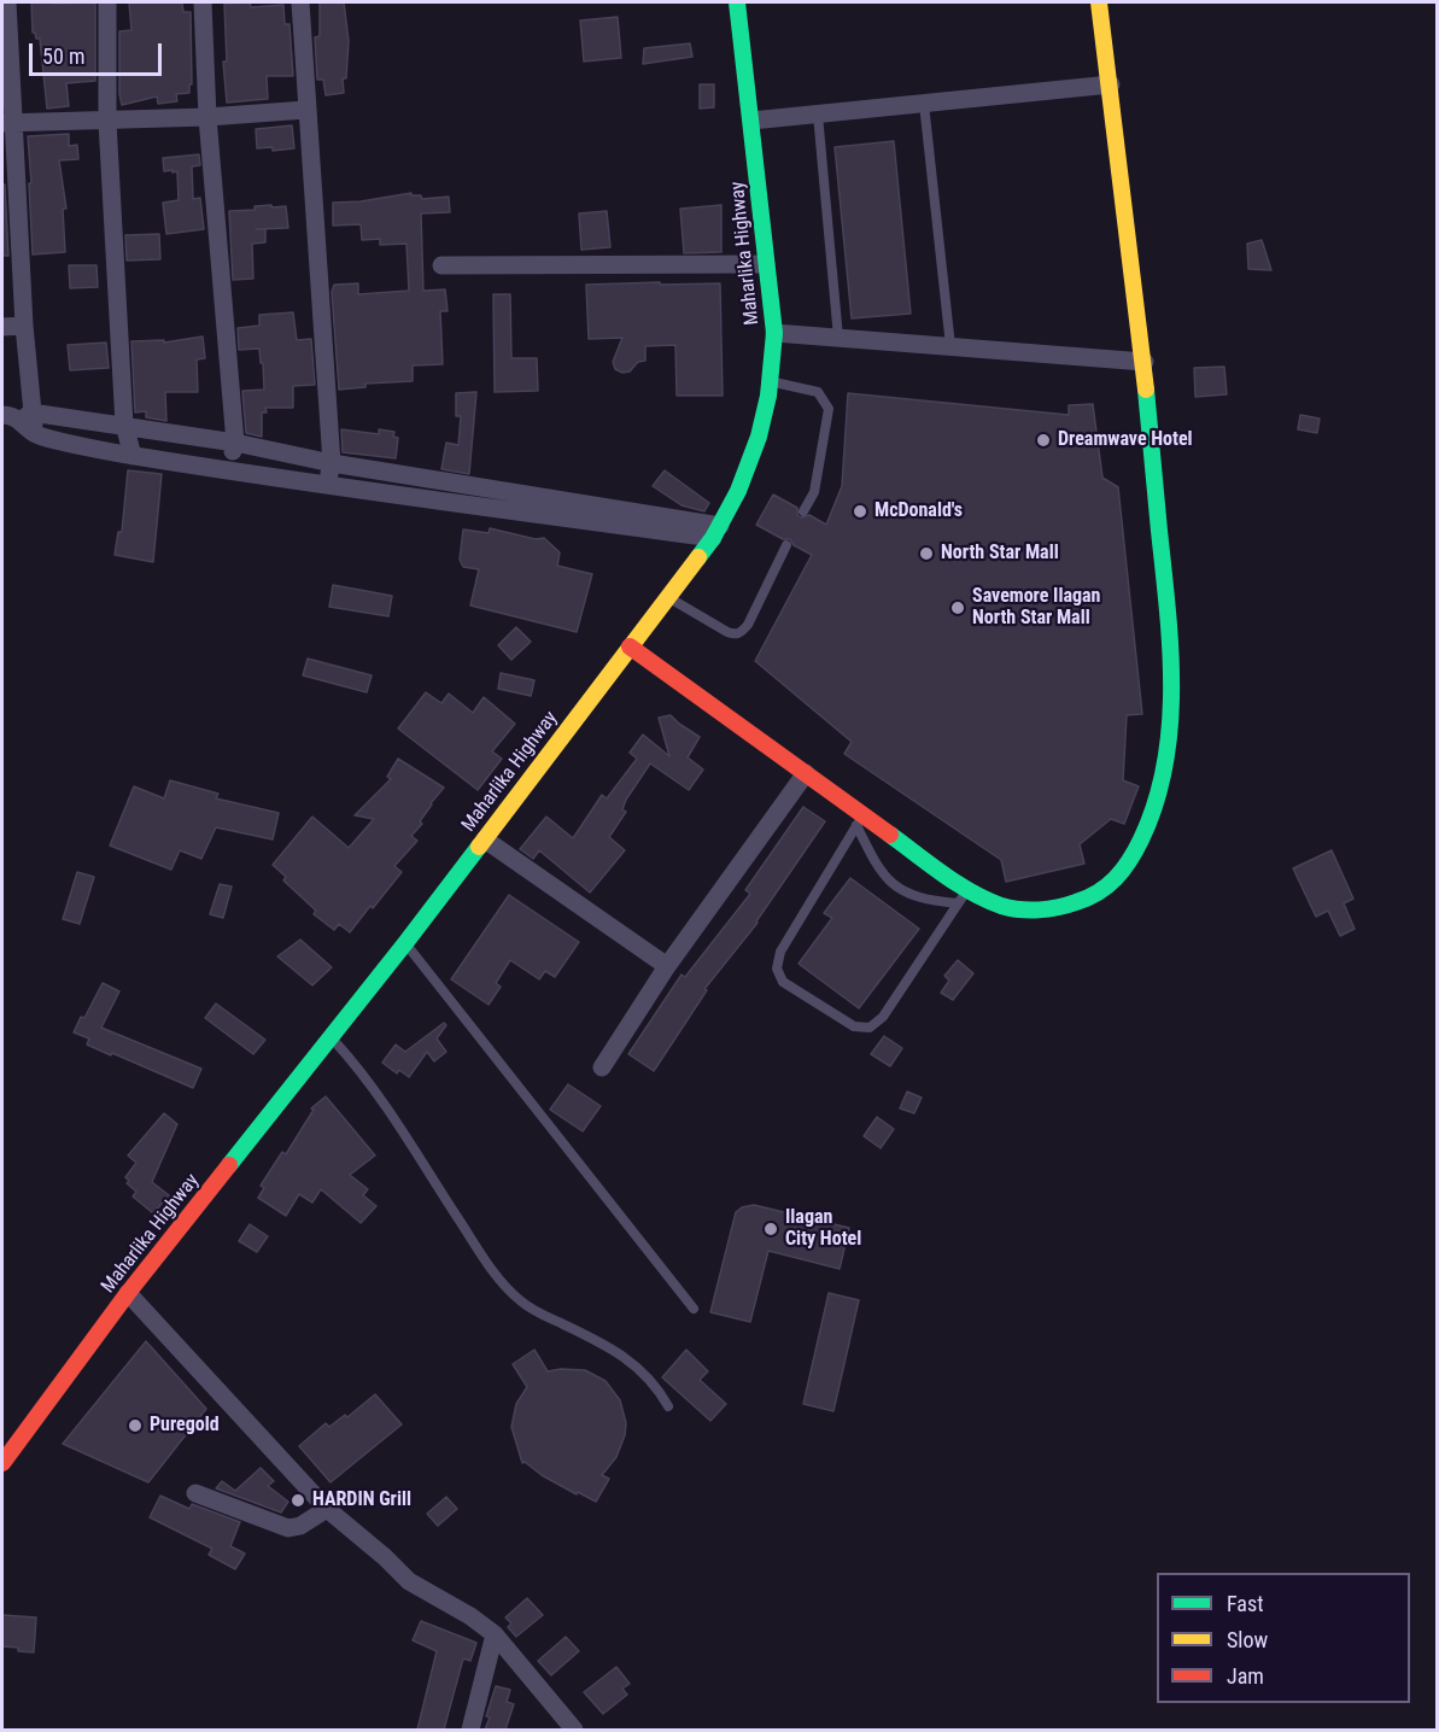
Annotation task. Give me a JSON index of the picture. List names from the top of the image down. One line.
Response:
{"streets":{"main road":["Maharlika Highway"]},"places":["Dreamwave Hotel","McDonald's","North Star Mall","Savemore Ilagan North Star Mall","Ilagan City Hotel","Puregold","HARDIN Grill"],"legend":["Fast","Slow","Jam"],"scale_bar":"50 m"}
